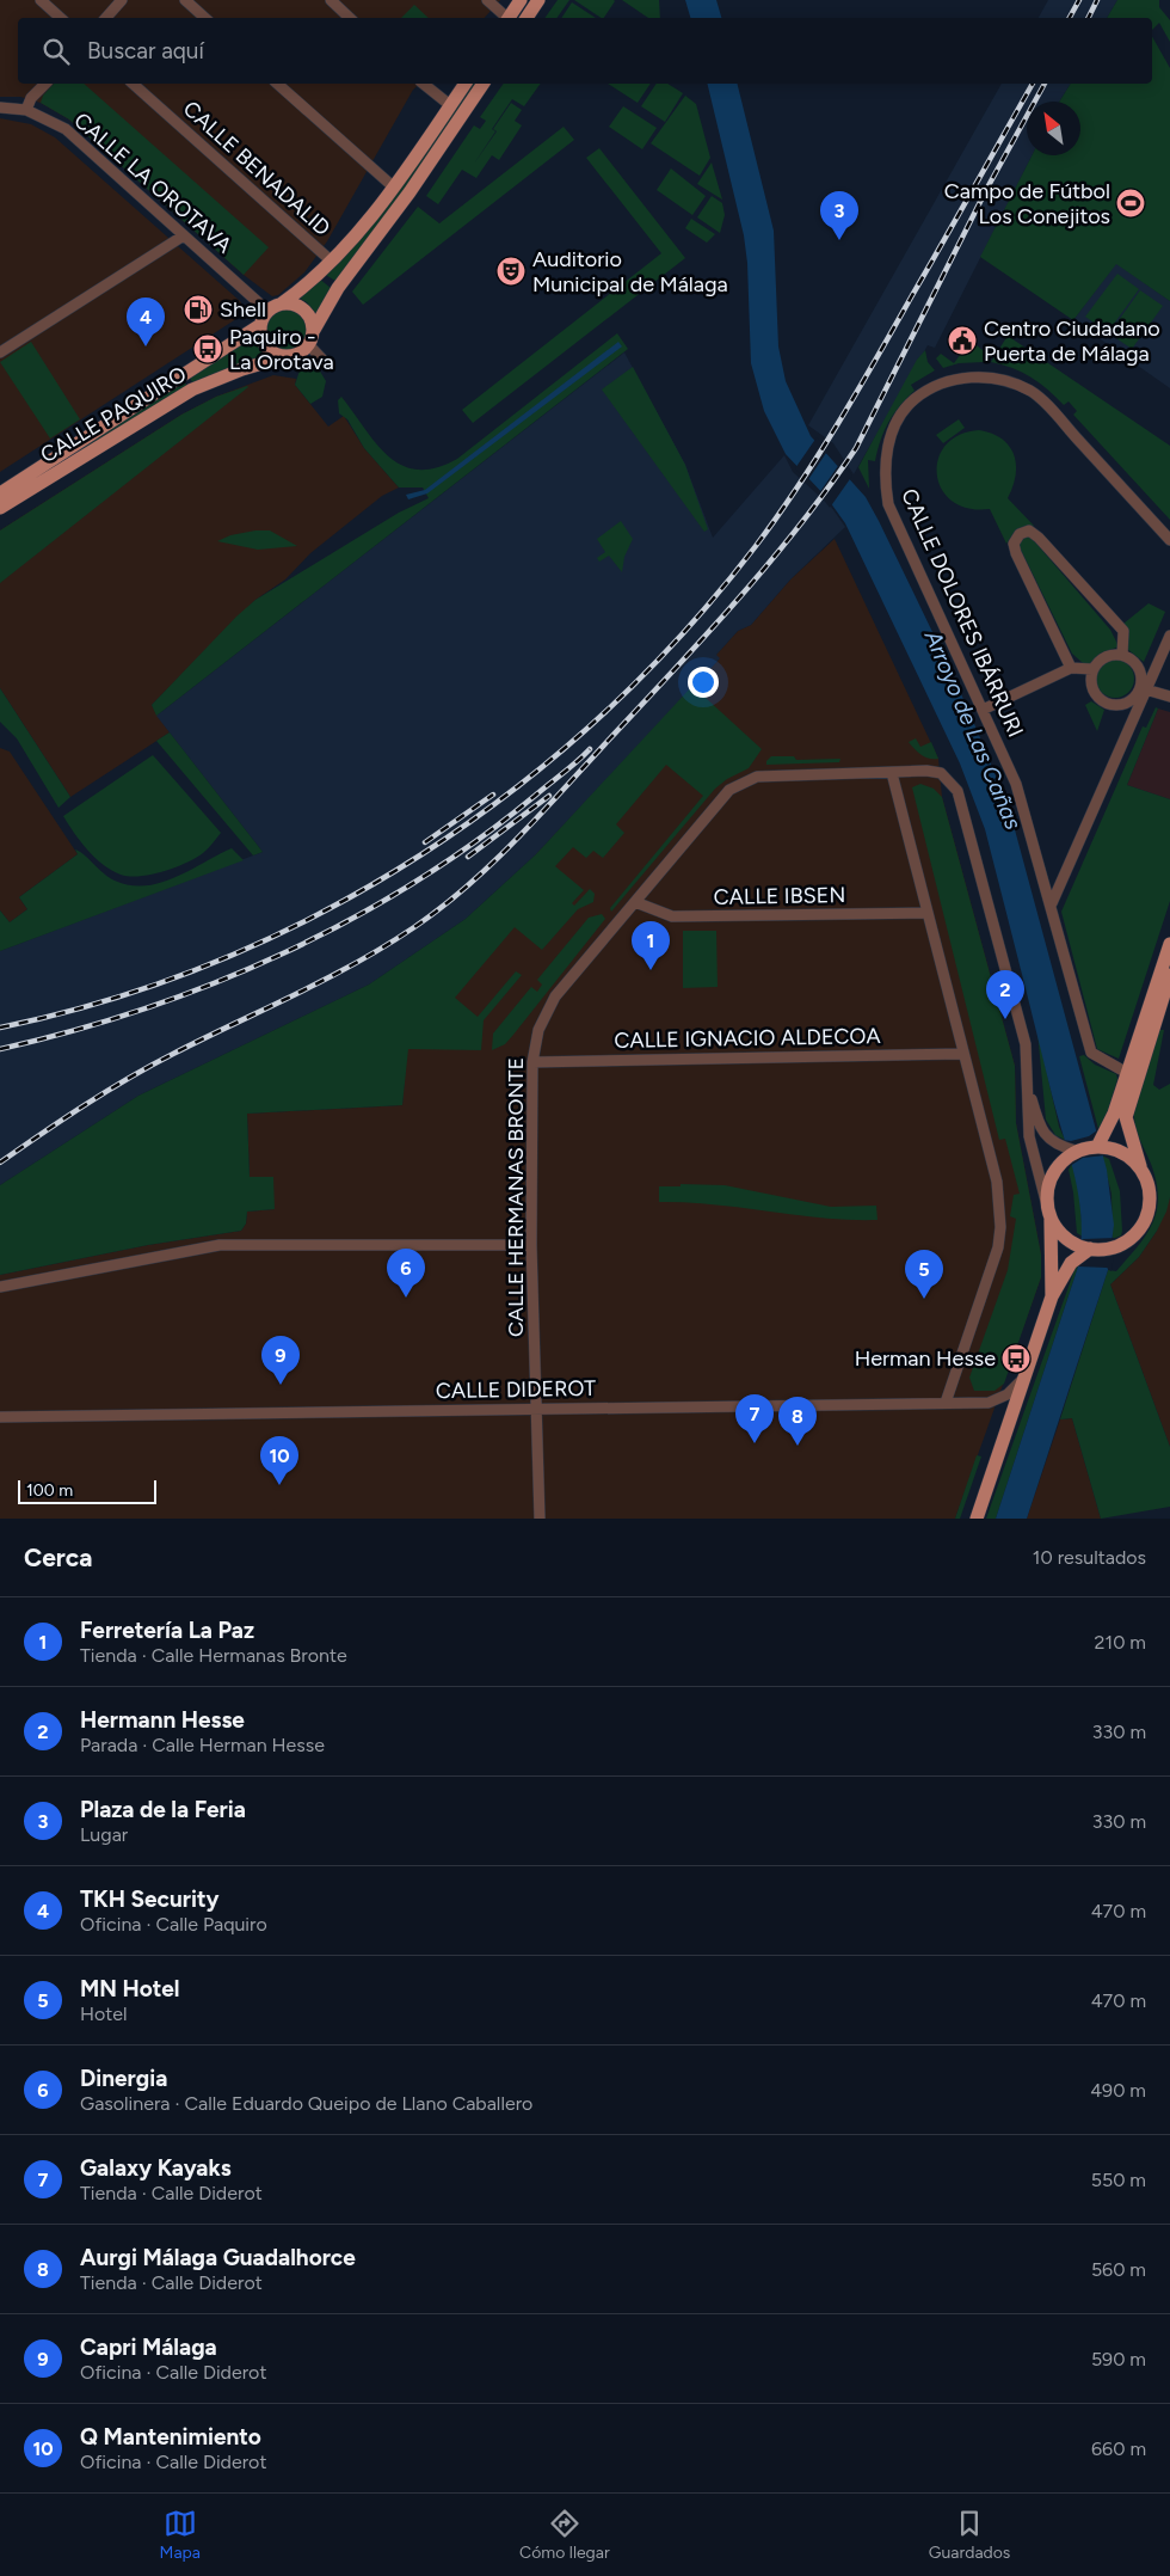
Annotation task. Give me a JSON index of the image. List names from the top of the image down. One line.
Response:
{"streets":{"main road":["CALLE PAQUIRO"],"street":["CALLE BENADALID","CALLE LA OROTAVA","CALLE DOLORES IBÁRRURI","CALLE IBSEN","CALLE IGNACIO ALDECOA","CALLE HERMANAS BRONTE","CALLE DIDEROT"]},"crossings":[["CALLE LA OROTAVA","CALLE PAQUIRO"],["CALLE IBSEN","CALLE HERMANAS BRONTE"],["CALLE IGNACIO ALDECOA","CALLE HERMANAS BRONTE"],["CALLE HERMANAS BRONTE","CALLE DIDEROT"]],"water":["Arroyo de Las Cañas"],"places":{"sports":["Campo de Fútbol Los Conejitos"],"theatre":["Auditorio Municipal de Málaga"],"fuel station":["Shell"],"public building":["Centro Ciudadano Puerta de Málaga"],"bus stop":["Paquiro - La Orotava","Herman Hesse"]},"scale_bar":"100 m","north":"top left","page":{"search":"Buscar aquí","pins":["3","4","1","2","6","5","9","7","8","10"],"scale":"100 m","heading":["Cerca","10 resultados"],"list":[{"mark":"1","name":"Ferretería La Paz","note":"Tienda · Calle Hermanas Bronte","value":"210 m"},{"mark":"2","name":"Hermann Hesse","note":"Parada · Calle Herman Hesse","value":"330 m"},{"mark":"3","name":"Plaza de la Feria","note":"Lugar","value":"330 m"},{"mark":"4","name":"TKH Security","note":"Oficina · Calle Paquiro","value":"470 m"},{"mark":"5","name":"MN Hotel","note":"Hotel","value":"470 m"},{"mark":"6","name":"Dinergia","note":"Gasolinera · Calle Eduardo Queipo de Llano Caballero","value":"490 m"},{"mark":"7","name":"Galaxy Kayaks","note":"Tienda · Calle Diderot","value":"550 m"},{"mark":"8","name":"Aurgi Málaga Guadalhorce","note":"Tienda · Calle Diderot","value":"560 m"},{"mark":"9","name":"Capri Málaga","note":"Oficina · Calle Diderot","value":"590 m"},{"mark":"10","name":"Q Mantenimiento","note":"Oficina · Calle Diderot","value":"660 m"}],"nav":["Mapa","Cómo llegar","Guardados"]}}
